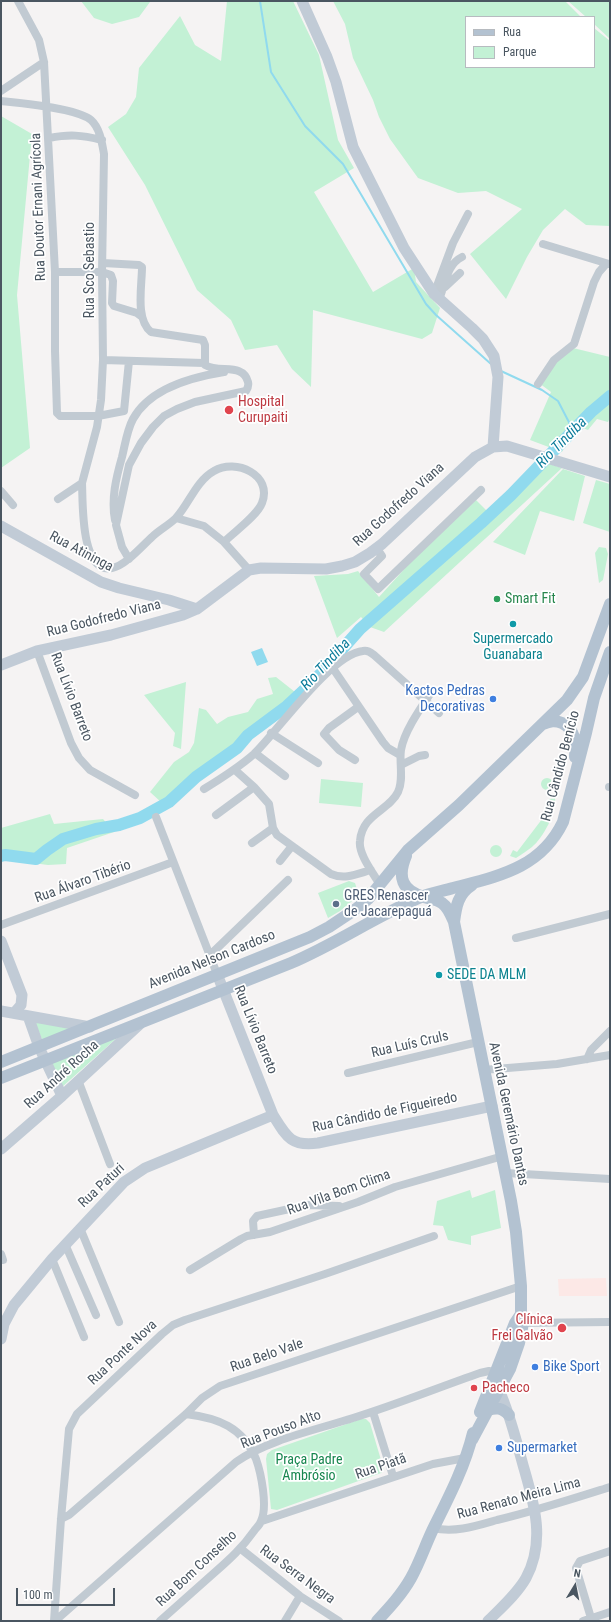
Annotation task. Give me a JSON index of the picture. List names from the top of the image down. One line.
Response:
{"streets":{"main road":["Rua Cândido Benício","Avenida Nelson Cardoso","Avenida Geremário Dantas"],"street":["Rua Doutor Ernani Agrícola","Rua Sco Sebastio","Rua Godofredo Viana","Rua Atininga","Rua Lívio Barreto","Rua Álvaro Tibério","Rua Luís Cruls","Rua André Rocha","Rua Cândido de Figueiredo","Rua Paturi","Rua Vila Bom Clima","Rua Ponte Nova","Rua Belo Vale","Rua Pouso Alto","Rua Piatã","Rua Renato Meira Lima","Rua Bom Conselho","Rua Serra Negra"]},"crossings":[["Rua Doutor Ernani Agrícola","Rua Sco Sebastio"],["Rua Godofredo Viana","Rua Atininga"],["Rua Godofredo Viana","Rua Lívio Barreto"],["Rua Lívio Barreto","Rua Álvaro Tibério"],["Rua Lívio Barreto","Avenida Nelson Cardoso"],["Rua Lívio Barreto","Rua Cândido de Figueiredo"],["Rua Lívio Barreto","Rua Paturi"],["Rua Cândido Benício","Avenida Nelson Cardoso"],["Rua Cândido Benício","Avenida Geremário Dantas"],["Avenida Nelson Cardoso","Avenida Geremário Dantas"],["Rua Luís Cruls","Avenida Geremário Dantas"],["Rua Cândido de Figueiredo","Avenida Geremário Dantas"],["Rua Cândido de Figueiredo","Rua Paturi"],["Avenida Geremário Dantas","Rua Vila Bom Clima"],["Avenida Geremário Dantas","Rua Belo Vale"],["Avenida Geremário Dantas","Rua Pouso Alto"],["Avenida Geremário Dantas","Rua Piatã"],["Avenida Geremário Dantas","Rua Renato Meira Lima"],["Rua Ponte Nova","Rua Belo Vale"],["Rua Ponte Nova","Rua Pouso Alto"],["Rua Piatã","Rua Bom Conselho"],["Rua Bom Conselho","Rua Serra Negra"]],"water":["Rio Tindiba"],"parks":["Praça Padre Ambrósio"],"places":["Hospital Curupaiti","Smart Fit","Supermercado Guanabara","Kactos Pedras Decorativas","GRES Renascer de Jacarepaguá","SEDE DA MLM","Clínica Frei Galvão","Bike Sport","Pacheco","Supermarket"],"legend":["Rua","Parque"],"scale_bar":"100 m","north":"top"}
